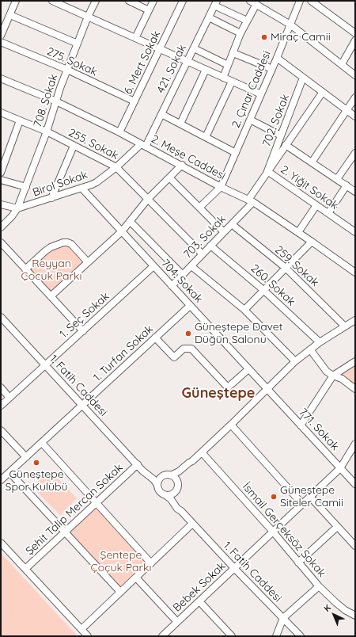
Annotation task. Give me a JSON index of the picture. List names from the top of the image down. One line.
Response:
{"streets":{"street":["275. Sokak","6. Mert Sokak","421. Sokak","2. Çınar Caddesi","708. Sokak","702. Sokak","255. Sokak","2. Meşe Caddesi","Birol Sokak","2. Yiğit Sokak","703. Sokak","259. Sokak","704. Sokak","260. Sokak","1. Seç Sokak","1. Turfan Sokak","1. Fatih Caddesi","771. Sokak","Şehit Talip Mercan Sokak","İsmail Gerçeksöz Sokak","Bebek Sokak"]},"crossings":[["275. Sokak","6. Mert Sokak"],["275. Sokak","708. Sokak"],["6. Mert Sokak","2. Meşe Caddesi"],["421. Sokak","2. Meşe Caddesi"],["421. Sokak","Birol Sokak"],["2. Çınar Caddesi","2. Meşe Caddesi"],["708. Sokak","255. Sokak"],["708. Sokak","2. Meşe Caddesi"],["708. Sokak","Birol Sokak"],["702. Sokak","2. Meşe Caddesi"],["702. Sokak","2. Yiğit Sokak"],["702. Sokak","703. Sokak"],["255. Sokak","Birol Sokak"],["255. Sokak","703. Sokak"],["2. Meşe Caddesi","Birol Sokak"],["2. Meşe Caddesi","703. Sokak"],["Birol Sokak","704. Sokak"],["703. Sokak","259. Sokak"],["703. Sokak","704. Sokak"],["703. Sokak","260. Sokak"],["704. Sokak","1. Seç Sokak"],["704. Sokak","1. Turfan Sokak"],["704. Sokak","771. Sokak"],["1. Seç Sokak","1. Fatih Caddesi"],["1. Turfan Sokak","1. Fatih Caddesi"],["1. Fatih Caddesi","Şehit Talip Mercan Sokak"],["1. Fatih Caddesi","Bebek Sokak"],["771. Sokak","Bebek Sokak"],["İsmail Gerçeksöz Sokak","Bebek Sokak"]],"districts":["Güneştepe"],"parks":["Reyyan Çocuk Parkı","Şentepe Çoçuk Parkı"],"places":["Miraç Camii","Güneştepe Davet Düğün Salonu","Güneştepe Spor Kulübü","Güneştepe Siteler Camii"],"north":"top left"}
